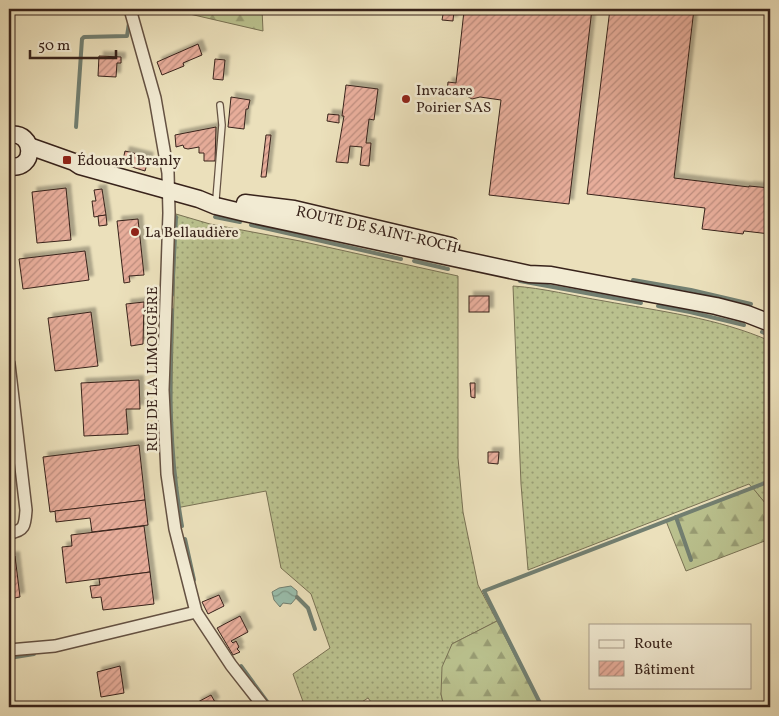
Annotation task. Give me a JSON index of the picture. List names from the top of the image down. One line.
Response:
{"streets":{"street":["ROUTE DE SAINT-ROCH","RUE DE LA LIMOUGÈRE"]},"crossings":[["ROUTE DE SAINT-ROCH","RUE DE LA LIMOUGÈRE"]],"places":{"other":["Invacare Poirier SAS","La Bellaudière"],"transit":["Édouard Branly"]},"legend":["Route","Bâtiment"],"scale_bar":"50 m"}
